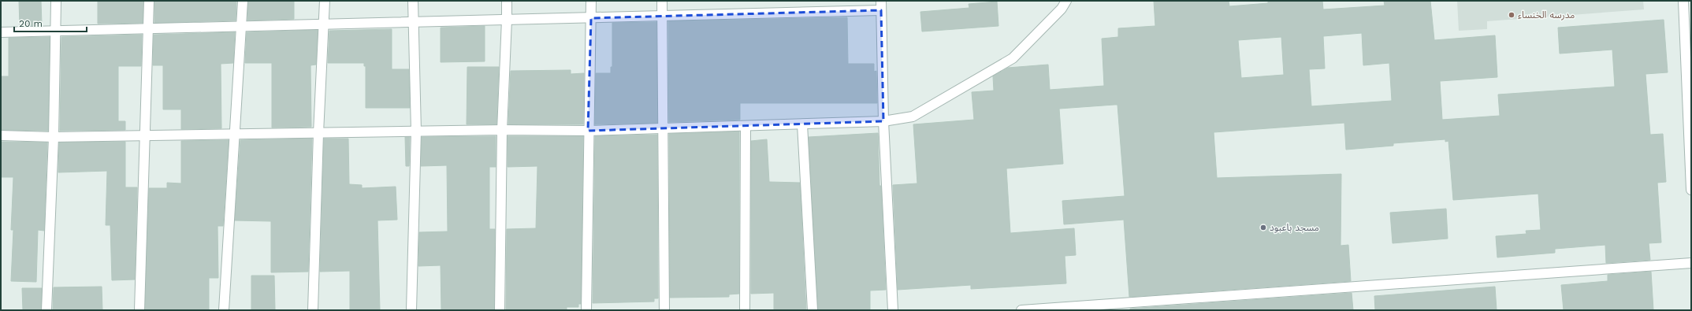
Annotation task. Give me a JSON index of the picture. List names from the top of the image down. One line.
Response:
{"places":["مدرسه الخنساء","مسجد باعبود"],"scale_bar":"20 m"}
